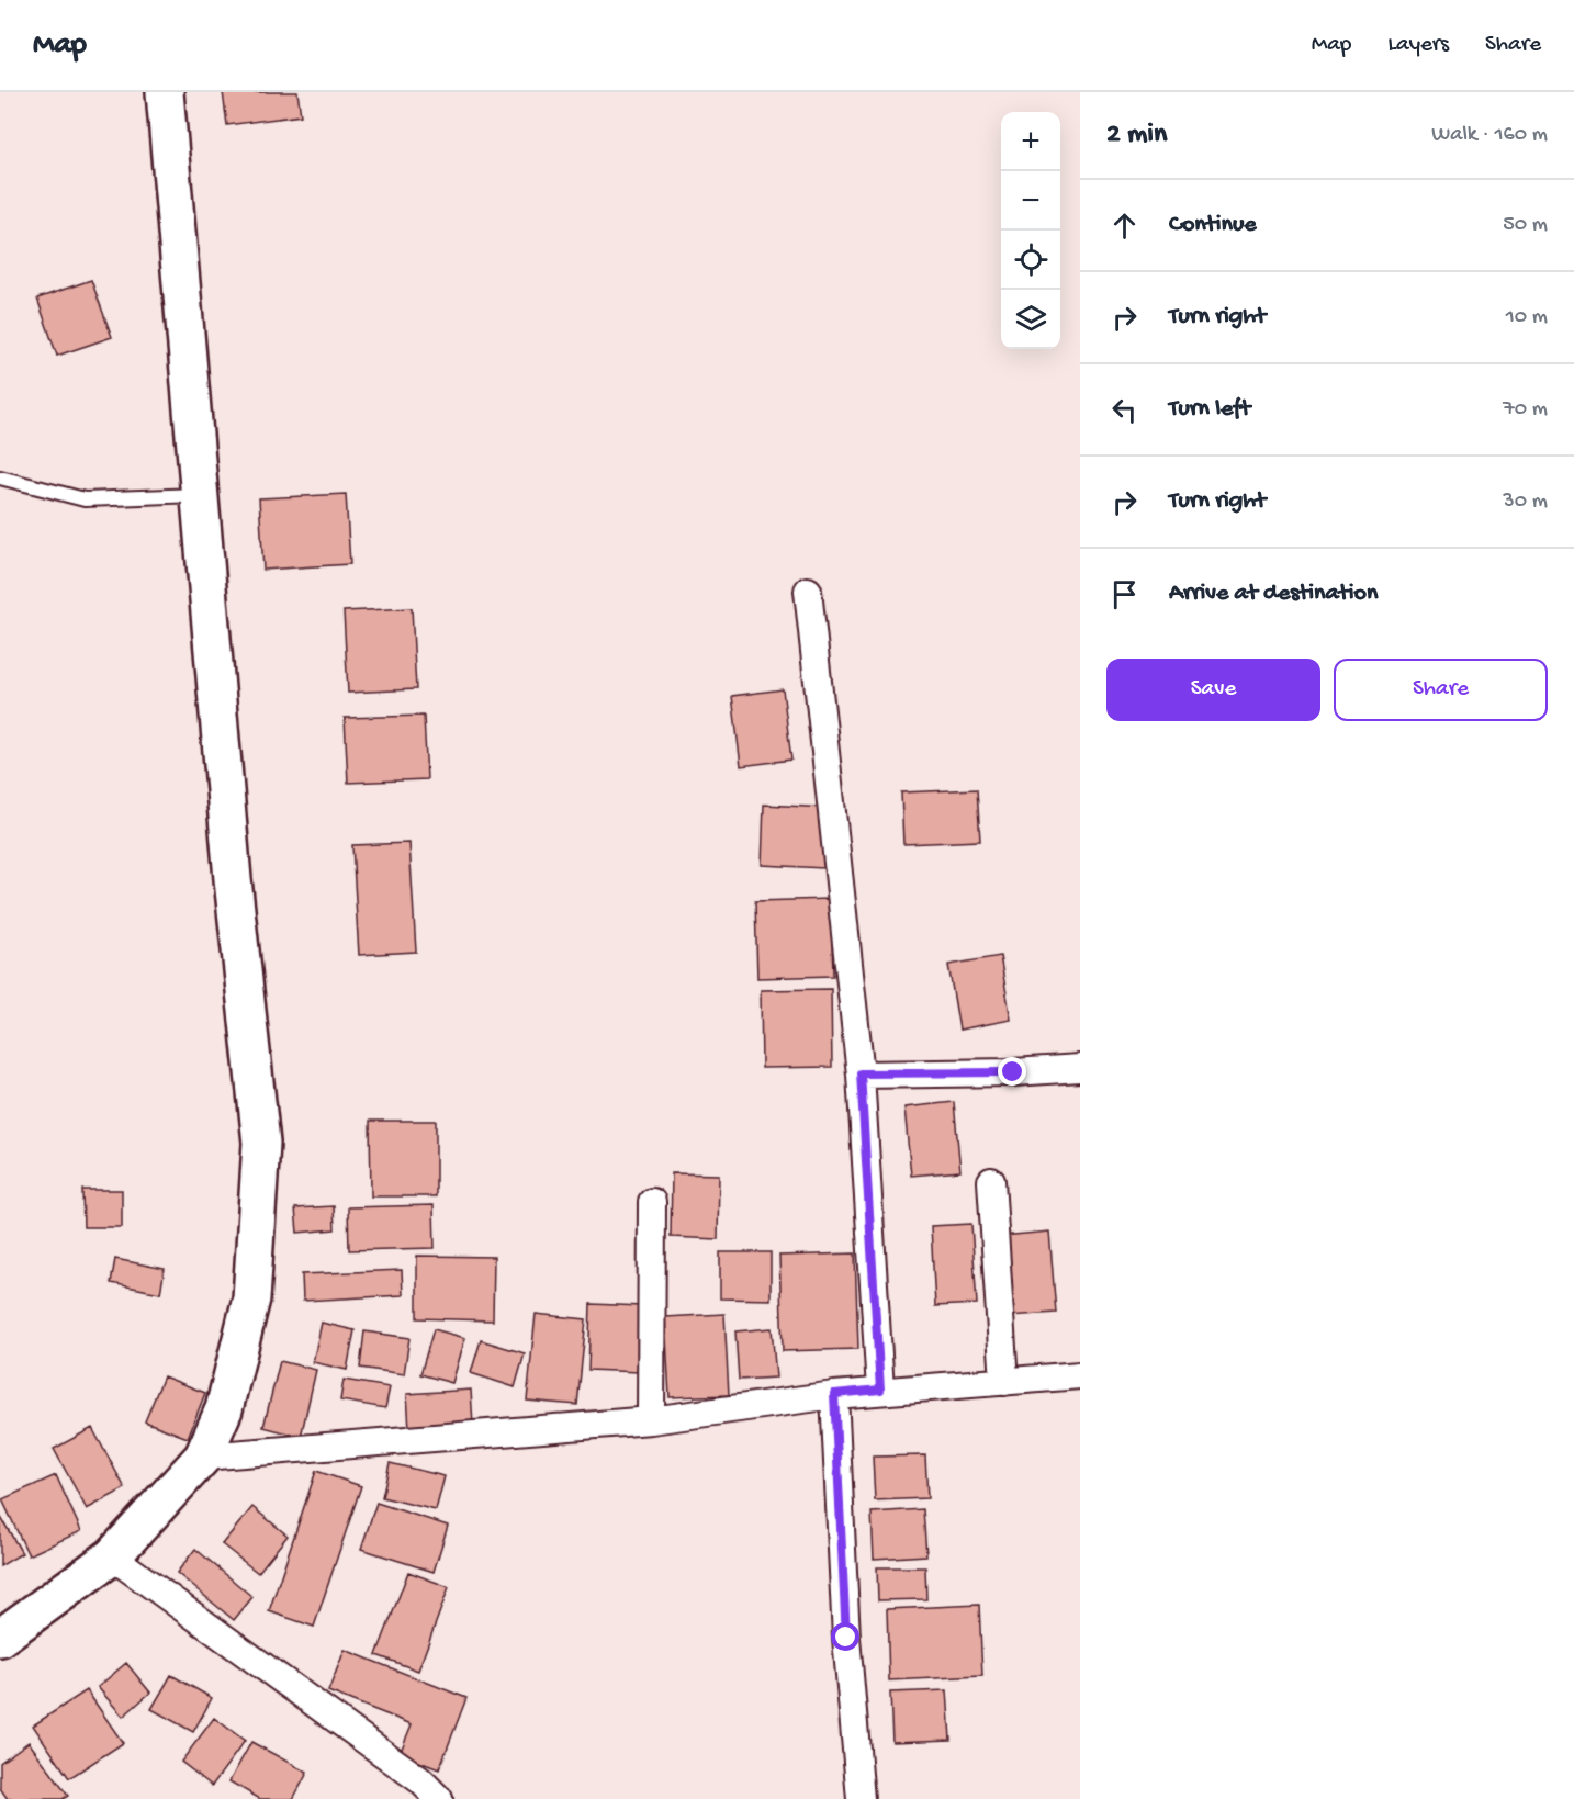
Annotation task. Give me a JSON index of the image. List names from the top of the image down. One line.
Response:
{"page":{"header":"Map","nav":["Map","Layers","Share"],"heading":["2 min","Walk · 160 m"],"map_buttons":["+","−"],"list":[["Continue","50 m"],["Turn right","10 m"],["Turn left","70 m"],["Turn right","30 m"],"Arrive at destination"],"buttons":["Save","Share"]}}
